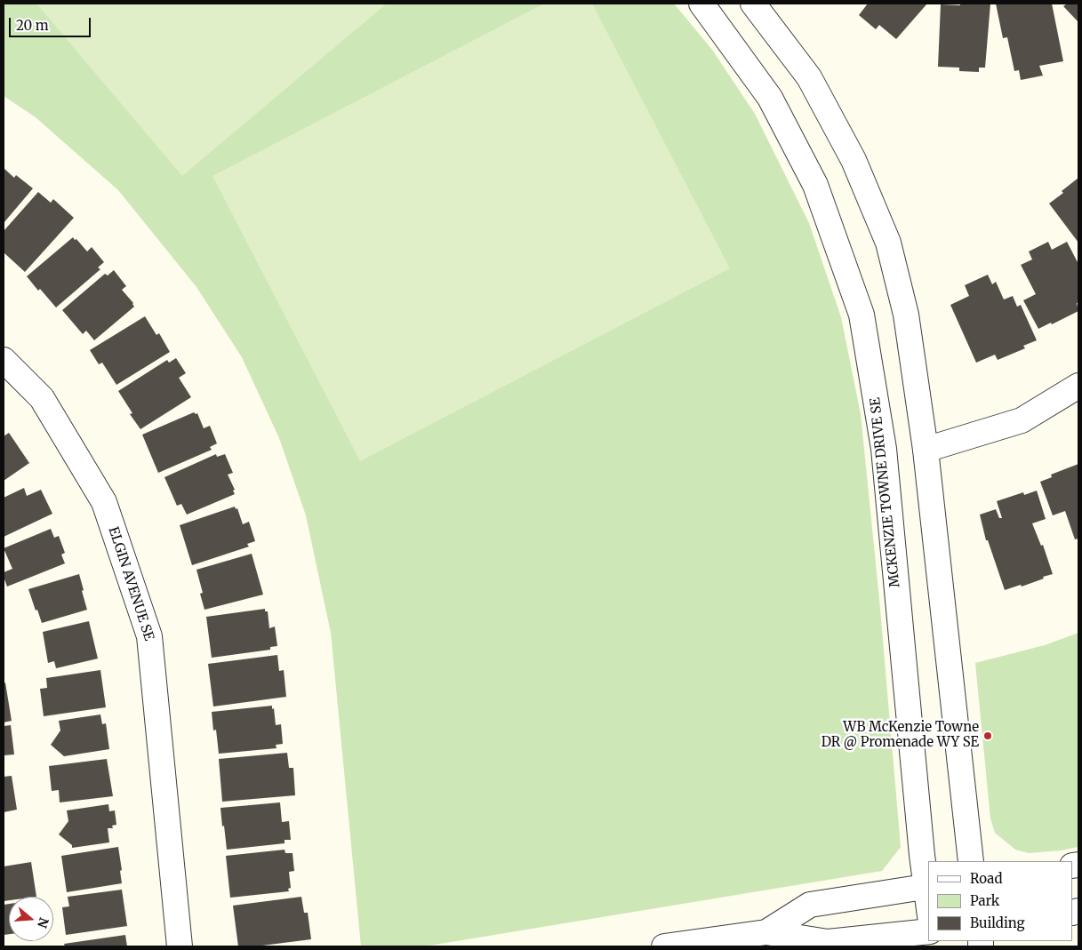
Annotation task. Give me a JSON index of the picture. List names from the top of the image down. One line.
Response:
{"streets":{"street":["MCKENZIE TOWNE DRIVE SE","ELGIN AVENUE SE"]},"places":["WB McKenzie Towne DR @ Promenade WY SE"],"legend":["Road","Park","Building"],"scale_bar":"20 m","north":"right"}
